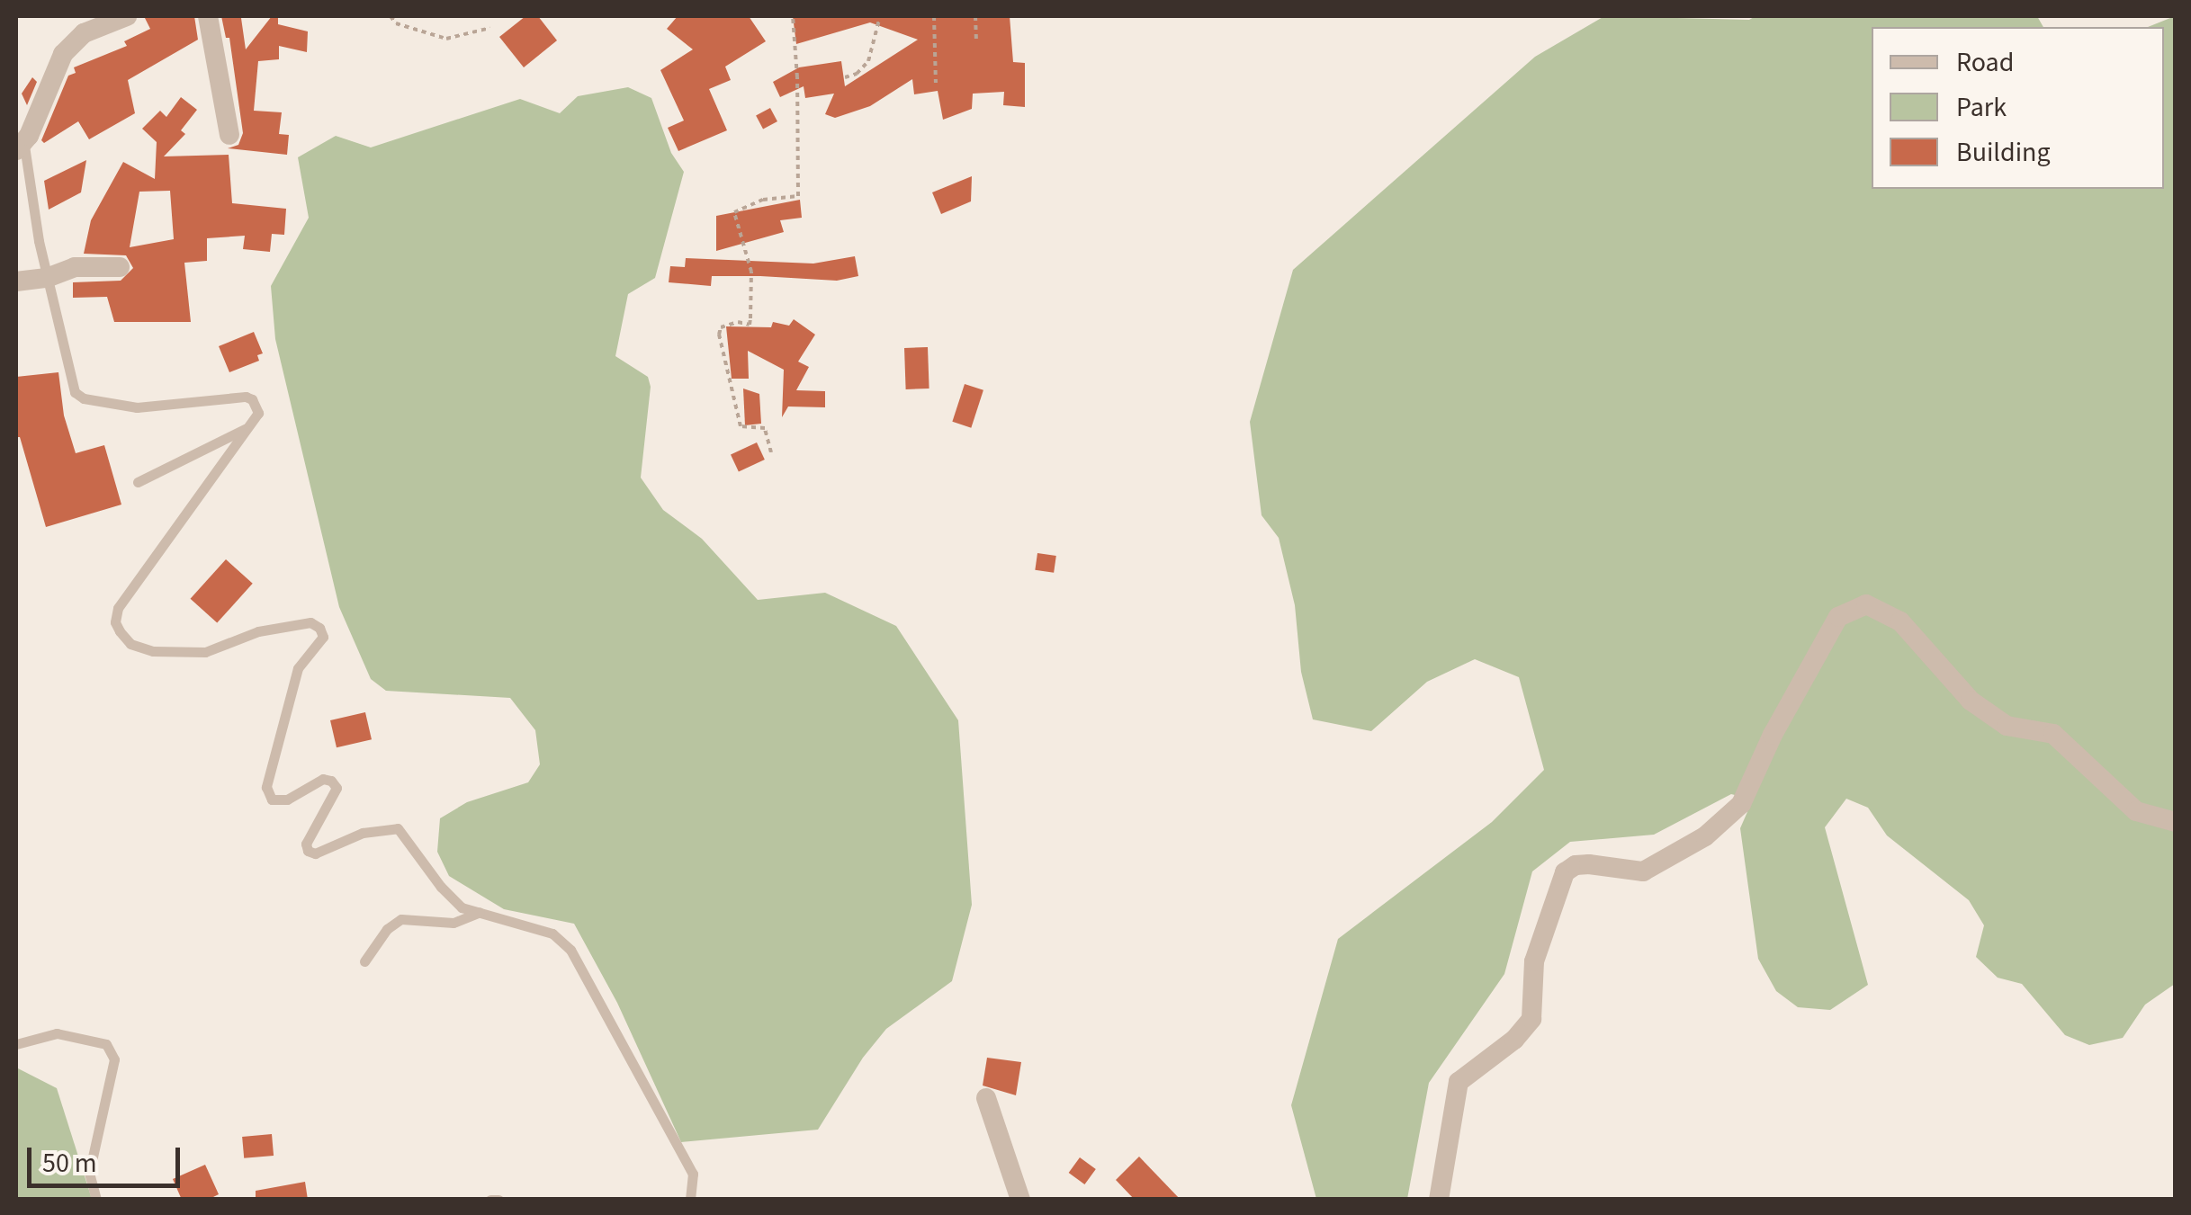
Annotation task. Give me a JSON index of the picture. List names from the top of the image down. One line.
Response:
{"legend":["Road","Park","Building"],"scale_bar":"50 m"}
